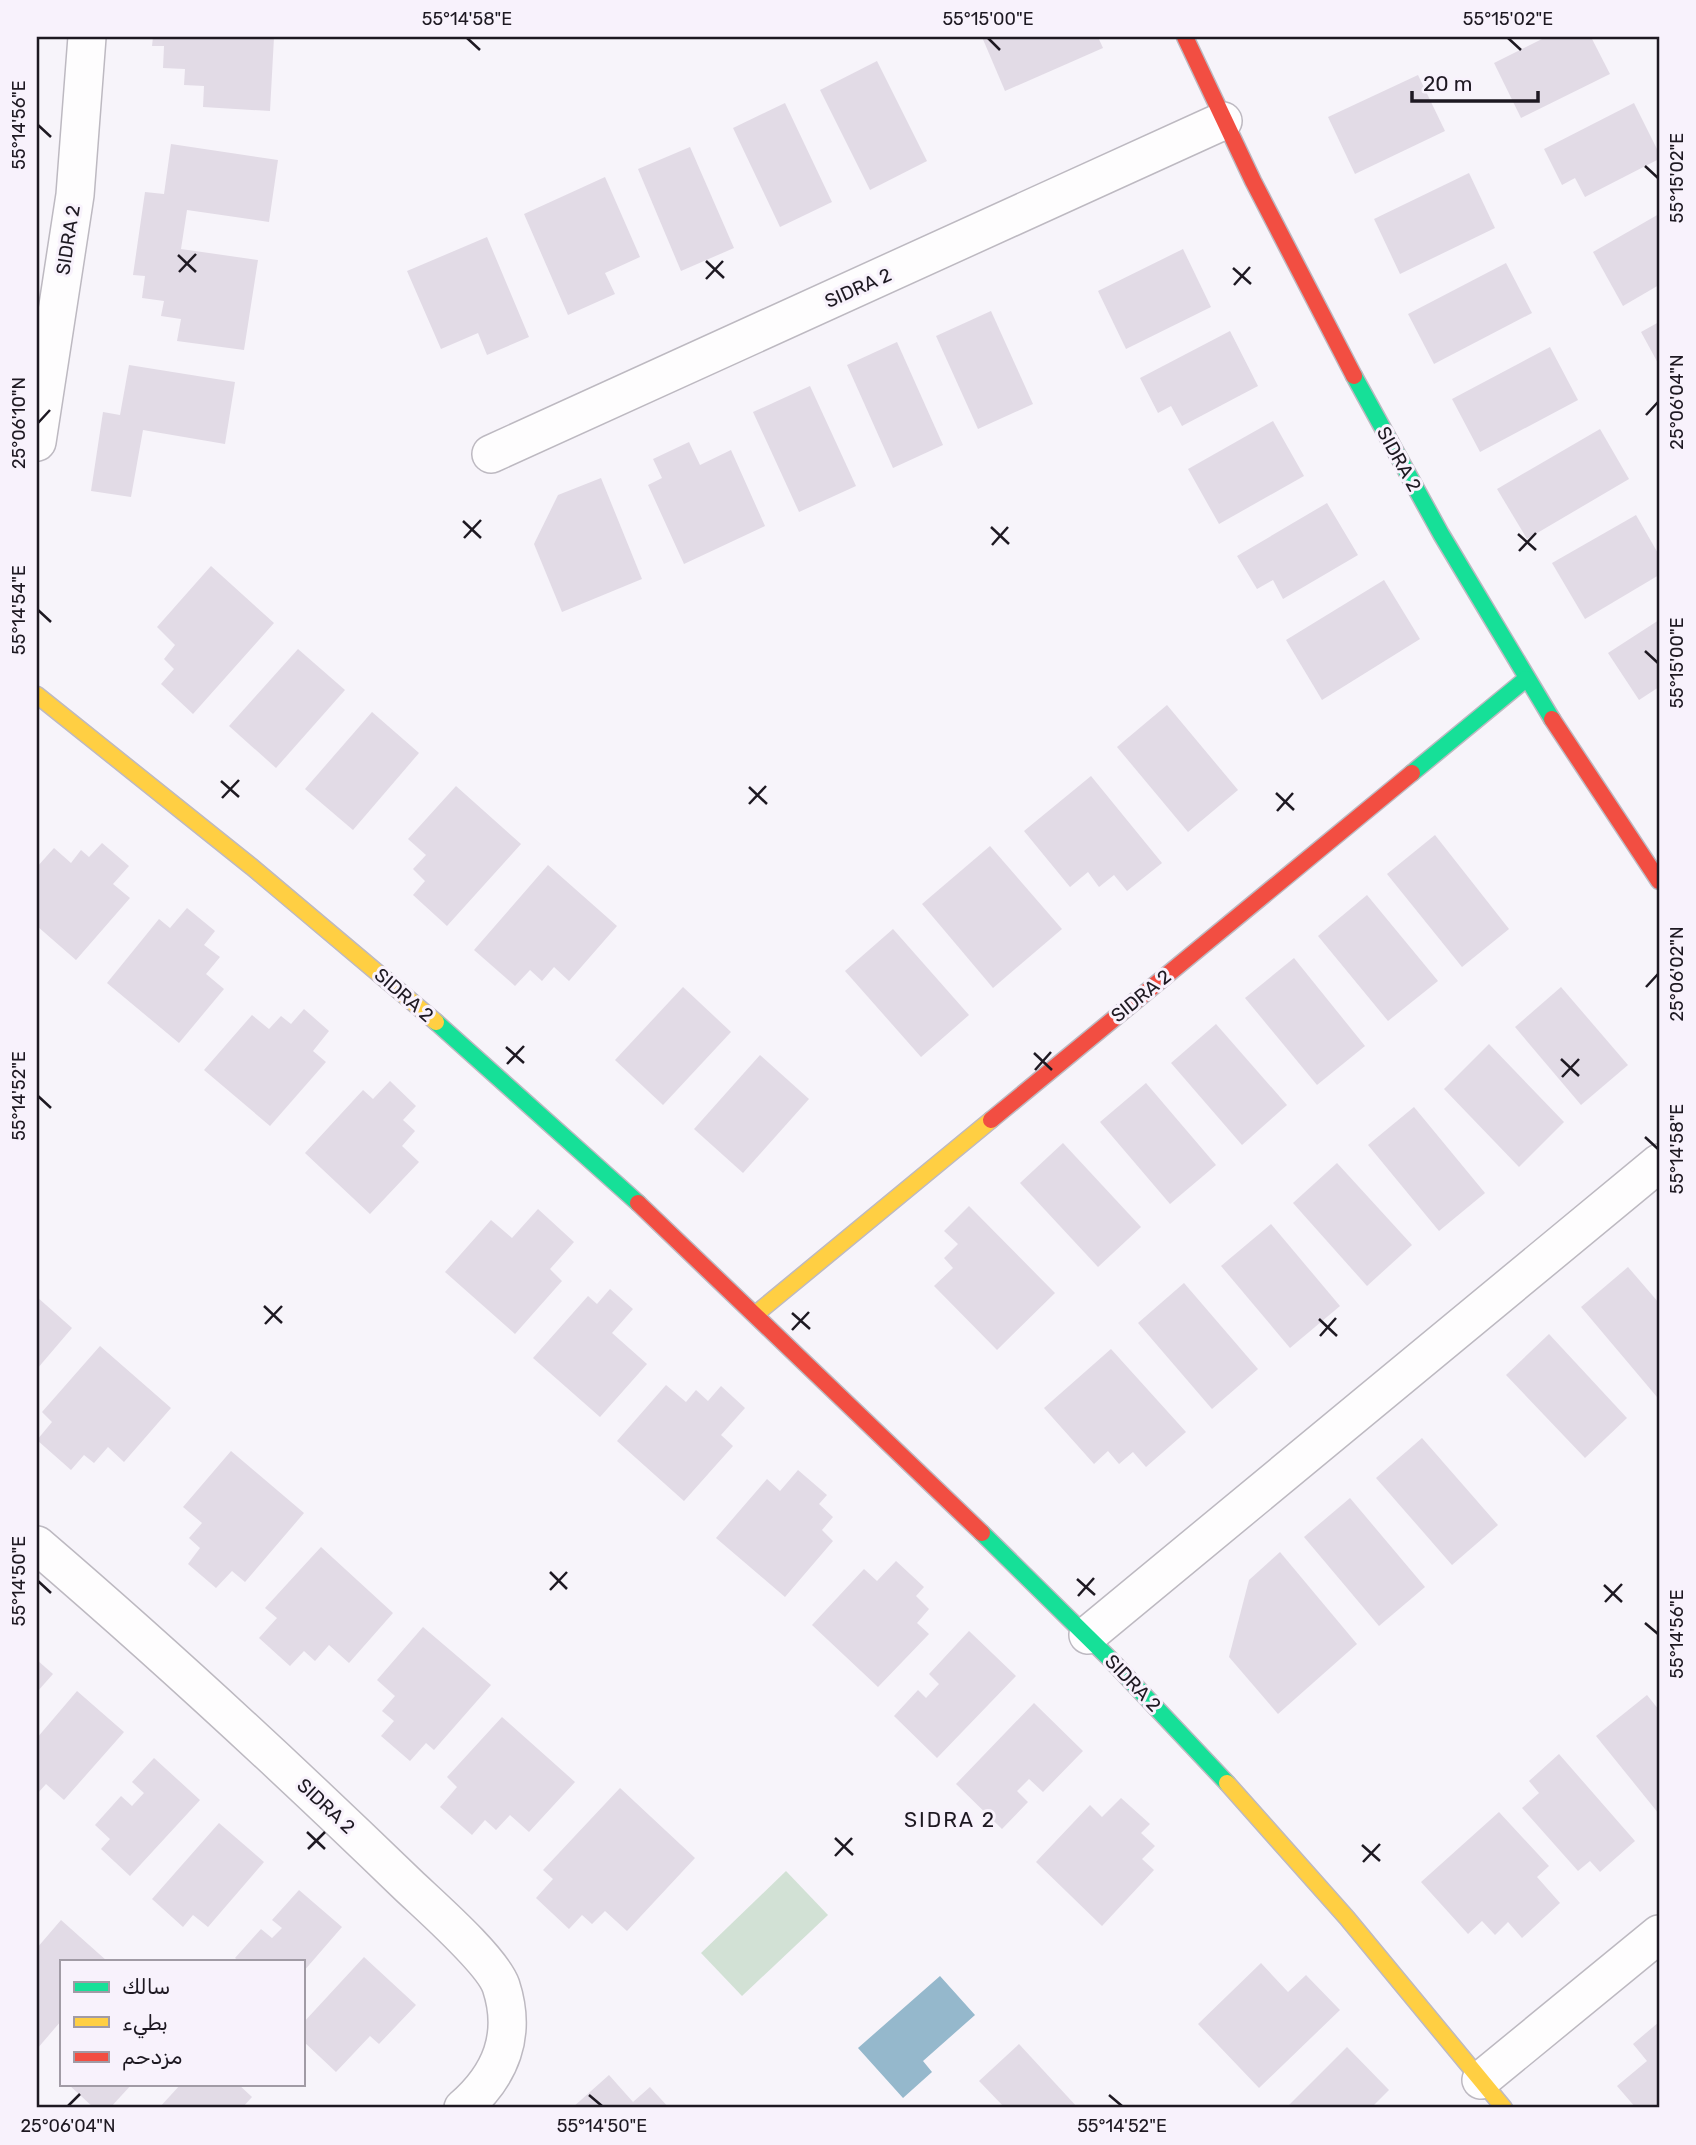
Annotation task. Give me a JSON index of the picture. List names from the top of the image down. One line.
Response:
{"streets":{"street":["SIDRA 2"]},"districts":["SIDRA 2"],"legend":["سالك","بطيء","مزدحم"],"scale_bar":"20 m","coordinates":["55°14'58\"E","55°15'00\"E","55°15'02\"E","55°14'56\"E","25°06'04\"N","25°06'10\"N","55°14'54\"E","25°06'02\"N","55°14'52\"E","55°14'50\"E"]}
